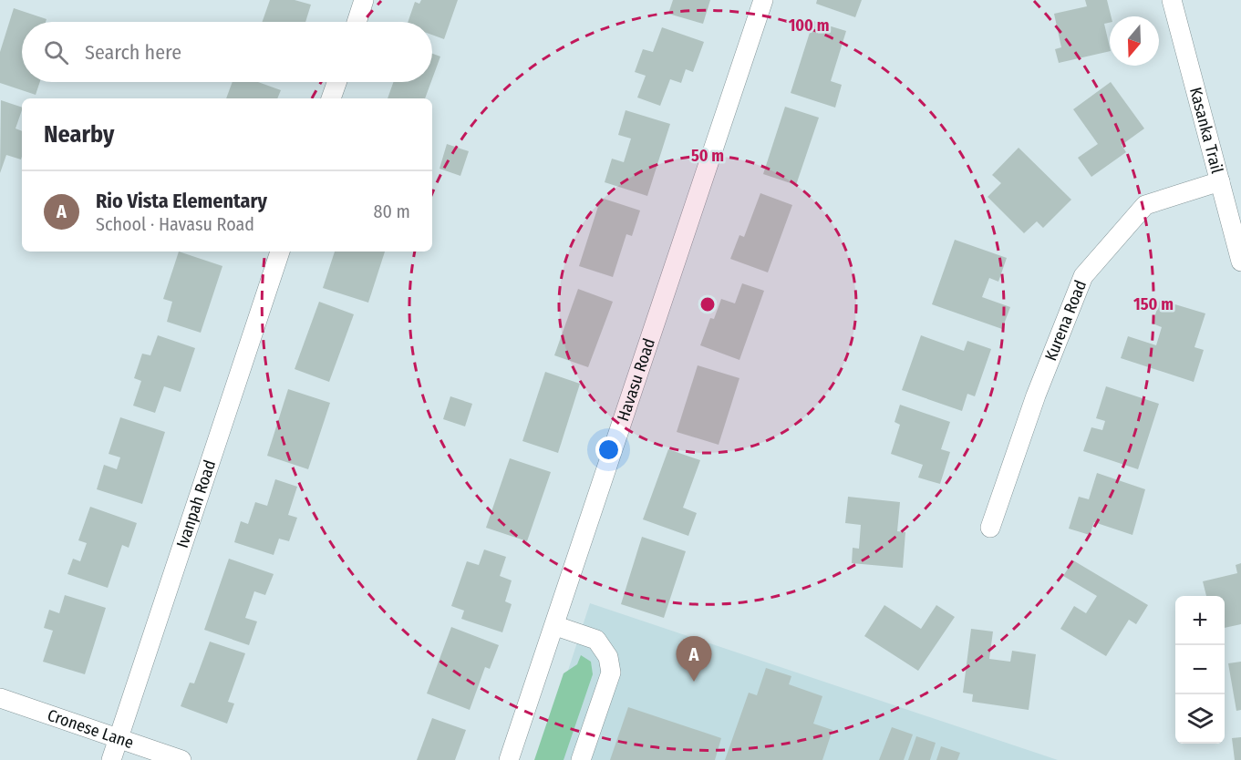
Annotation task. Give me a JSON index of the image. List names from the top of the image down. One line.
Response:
{"streets":{"street":["Kasanka Trail","Kurena Road","Havasu Road","Ivanpah Road","Cronese Lane"]},"crossings":[["Kasanka Trail","Kurena Road"],["Ivanpah Road","Cronese Lane"]],"north":"bottom","page":{"search":"Search here","heading":"Nearby","list":[{"mark":"A","name":"Rio Vista Elementary","note":"School · Havasu Road","value":"80 m"}],"map_buttons":["+","−"],"pins":"A"},"rings":["100 m","50 m","150 m"]}
